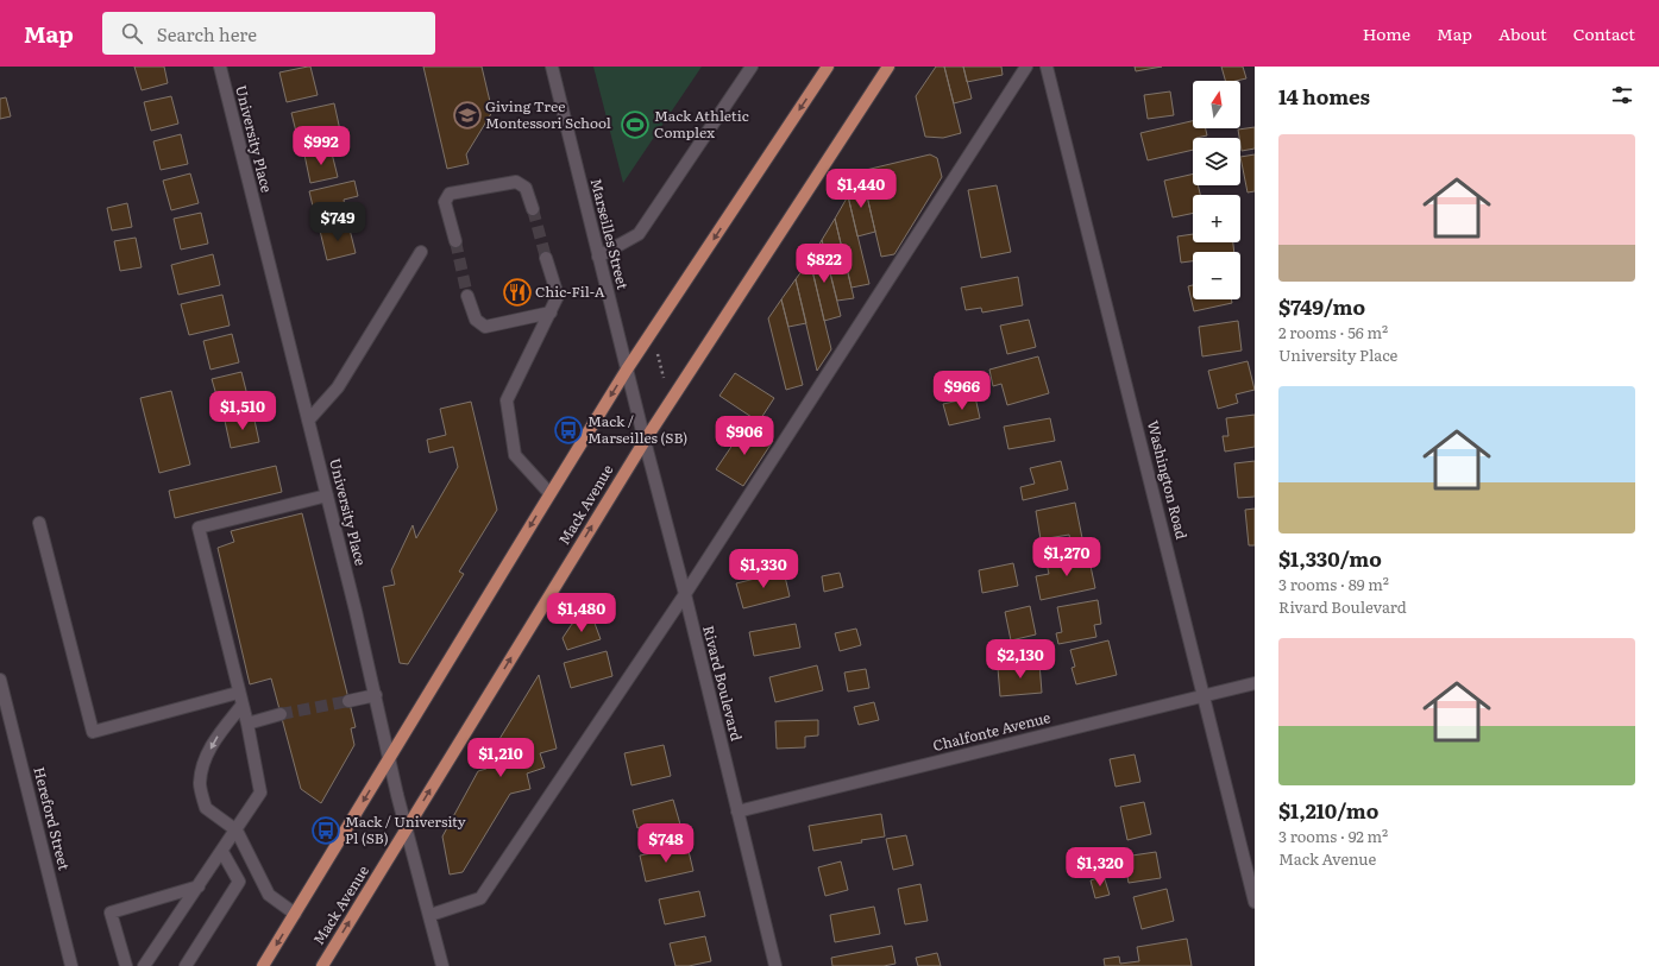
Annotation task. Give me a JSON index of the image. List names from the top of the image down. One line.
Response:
{"streets":{"main road":["Mack Avenue"],"street":["University Place","Marseilles Street","Washington Road","Rivard Boulevard","Chalfonte Avenue","Hereford Street"]},"crossings":[["University Place","Mack Avenue"],["Marseilles Street","Rivard Boulevard"],["Washington Road","Chalfonte Avenue"],["Mack Avenue","Rivard Boulevard"],["Rivard Boulevard","Chalfonte Avenue"]],"places":{"school or university":["Giving Tree Montessori School"],"sports":["Mack Athletic Complex"],"restaurant":["Chic-Fil-A"],"bus stop":["Mack / Marseilles (SB)","Mack / University Pl (SB)"]},"north":"top","page":{"header":"Map","search":"Search here","nav":["Home","Map","About","Contact"],"heading":"14 homes","map_buttons":["+","−"],"list":[{"name":"$749/mo","note":"2 rooms · 56 m² · University Place"},{"name":"$1,330/mo","note":"3 rooms · 89 m² · Rivard Boulevard"},{"name":"$1,210/mo","note":"3 rooms · 92 m² · Mack Avenue"}],"price":["$992","$1,440","$749","$822","$966","$1,510","$906","$1,270","$1,330","$1,480","$2,130","$1,210","$748","$1,320"]}}
